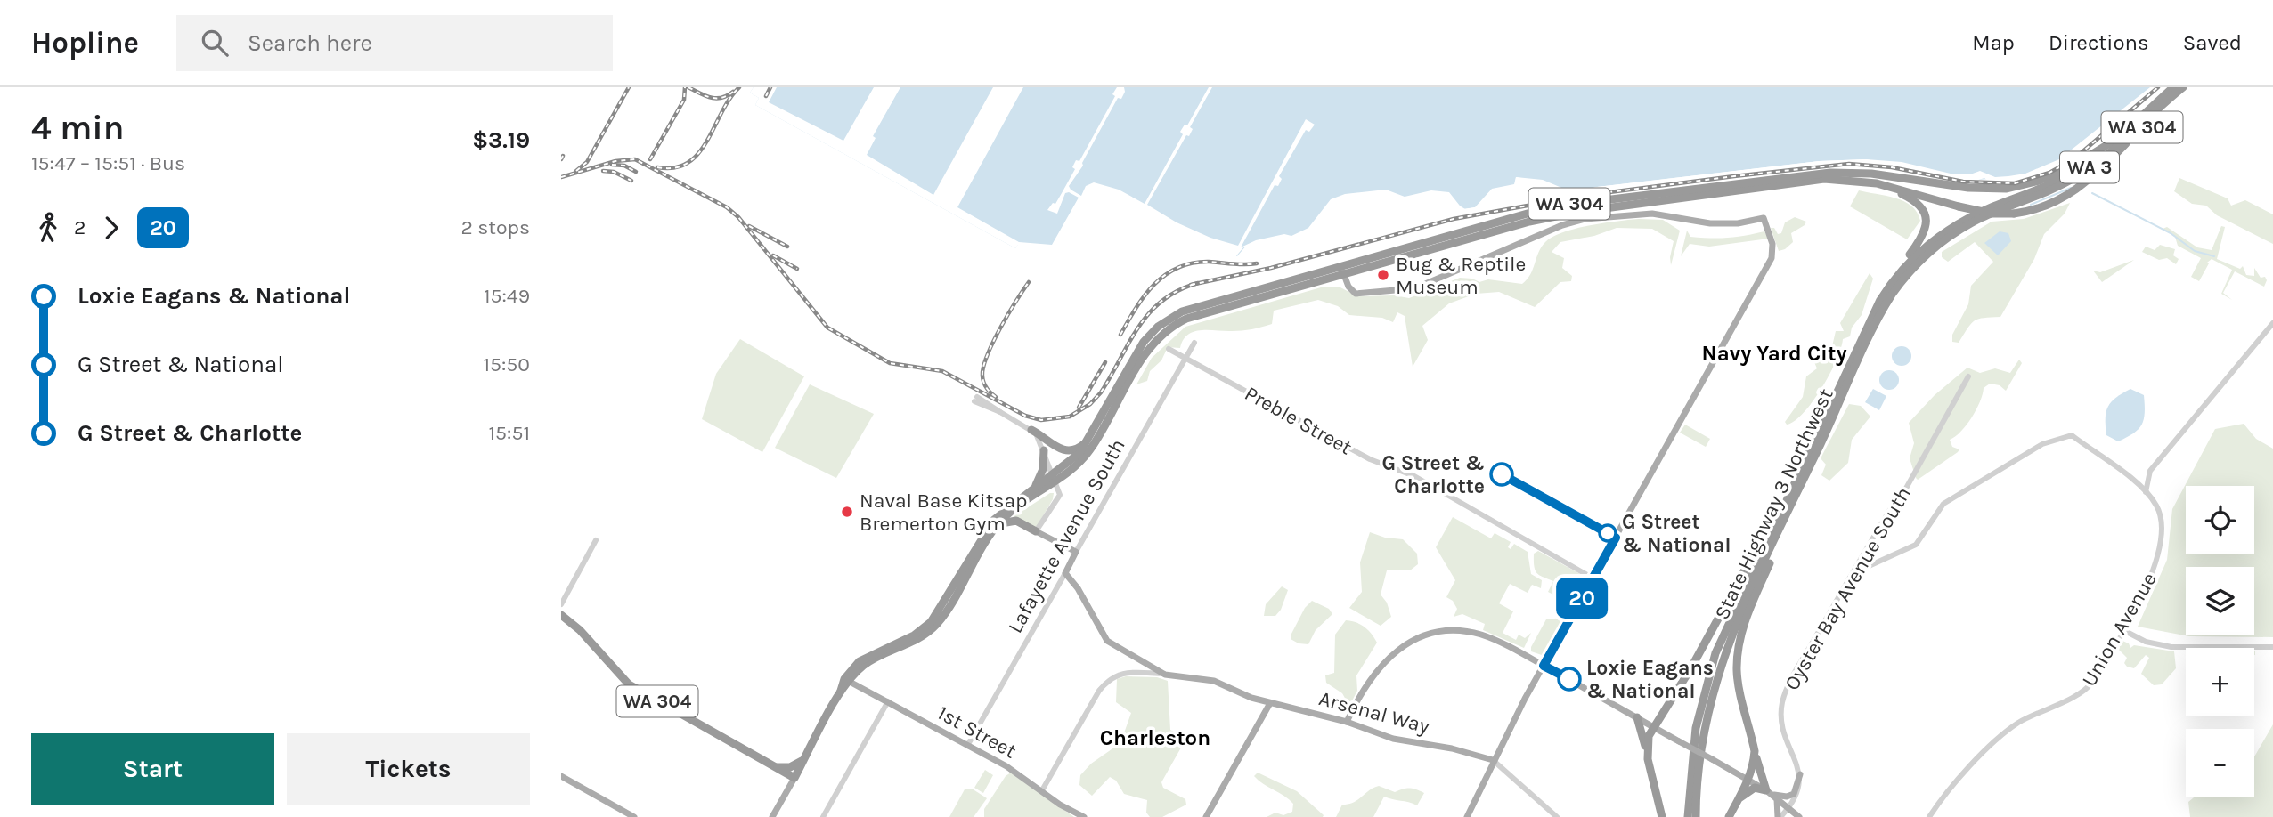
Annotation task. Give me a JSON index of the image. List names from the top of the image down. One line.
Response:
{"streets":{"highway":["WA 304","WA 3","State Highway 3 Northwest"],"main road":["Lafayette Avenue South","Arsenal Way","1st Street"],"street":["Preble Street","Oyster Bay Avenue South","Union Avenue"]},"crossings":[["WA 304","WA 3"],["WA 304","State Highway 3 Northwest"],["WA 304","1st Street"],["WA 3","State Highway 3 Northwest"],["Preble Street","Lafayette Avenue South"],["Lafayette Avenue South","1st Street"],["Oyster Bay Avenue South","Union Avenue"]],"districts":["Navy Yard City","Charleston"],"places":["Bug & Reptile Museum","G Street & Charlotte","Naval Base Kitsap Bremerton Gym","G Street & National","Loxie Eagans & National"],"lines":["bus line 20"],"page":{"header":"Hopline","search":"Search here","nav":["Map","Directions","Saved"],"heading":["4 min","15:47 – 15:51 · Bus","$3.19"],"on_map":"20","legs":["2","20","2 stops"],"list":[{"name":"Loxie Eagans & National","value":"15:49"},{"name":"G Street & National","value":"15:50"},{"name":"G Street & Charlotte","value":"15:51"}],"map_buttons":["+","−"],"buttons":["Start","Tickets"]}}
